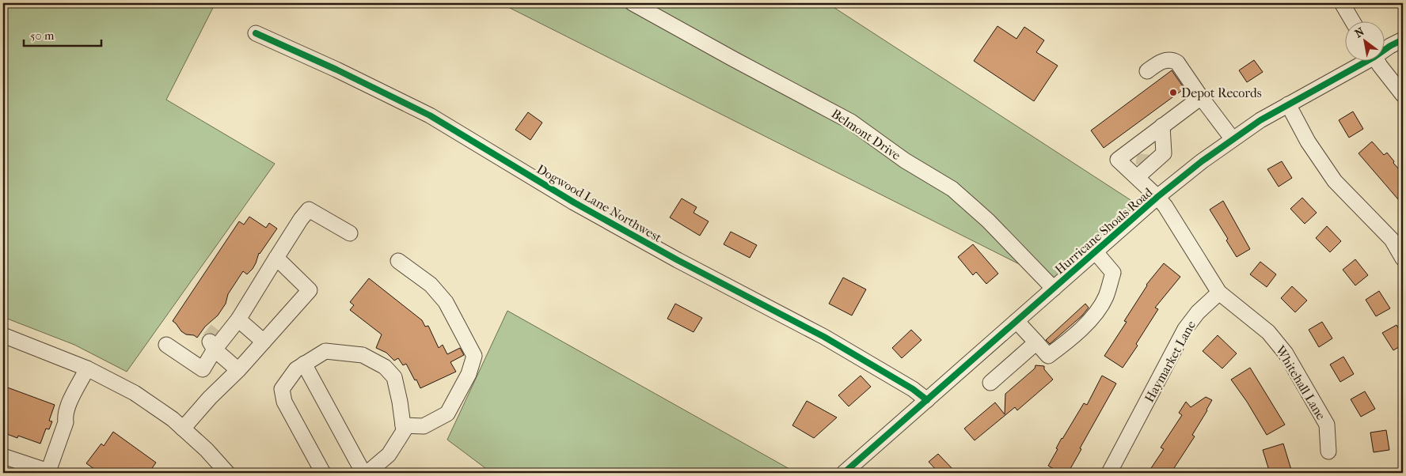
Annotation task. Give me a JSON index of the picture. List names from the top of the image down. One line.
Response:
{"streets":{"street":["Belmont Drive","Dogwood Lane Northwest","Hurricane Shoals Road","Haymarket Lane","Whitehall Lane"]},"crossings":[["Belmont Drive","Hurricane Shoals Road"],["Dogwood Lane Northwest","Hurricane Shoals Road"],["Haymarket Lane","Whitehall Lane"]],"places":["Depot Records"],"scale_bar":"50 m","north":"top left"}
